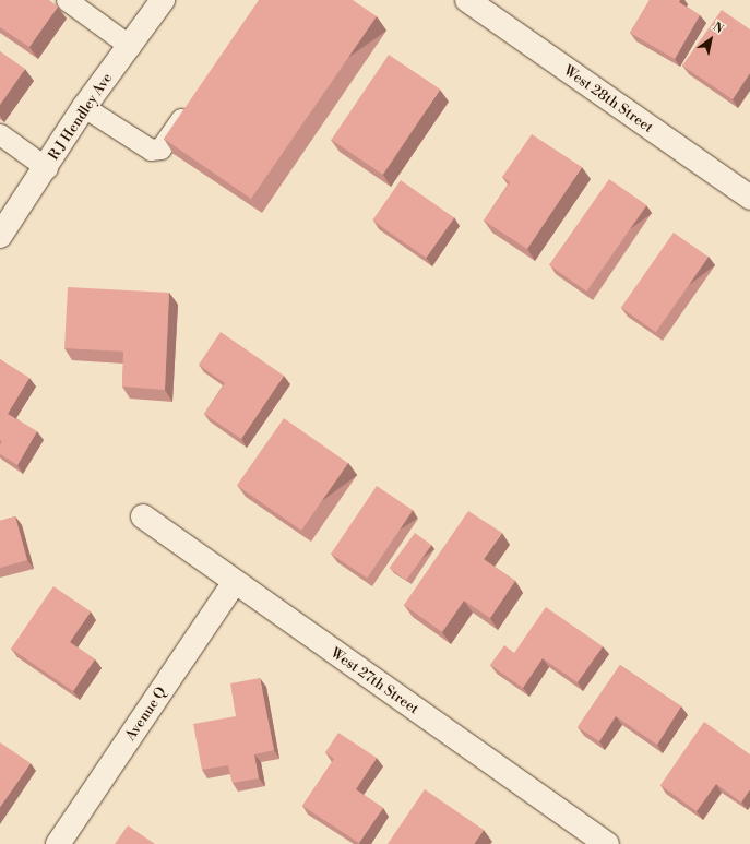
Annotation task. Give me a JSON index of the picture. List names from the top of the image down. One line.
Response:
{"streets":{"street":["West 28th Street","R J Hendley Ave","West 27th Street","Avenue Q"]},"crossings":[["West 27th Street","Avenue Q"]],"north":"top right"}
